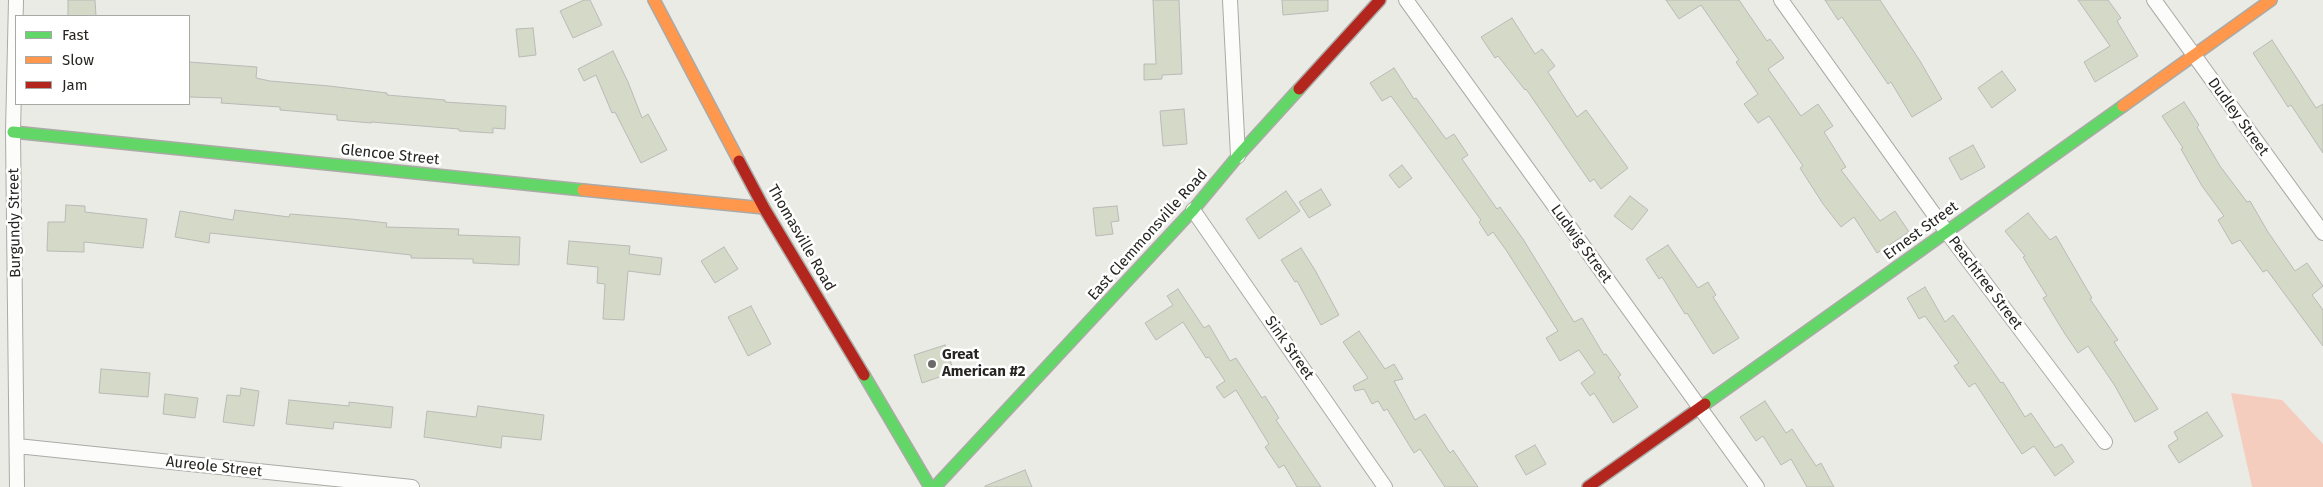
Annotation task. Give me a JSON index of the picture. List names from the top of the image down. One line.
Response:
{"streets":{"street":["Dudley Street","Glencoe Street","Burgundy Street","Ernest Street","East Clemmonsville Road","Thomasville Road","Ludwig Street","Peachtree Street","Sink Street","Aureole Street"]},"crossings":[["Dudley Street","Ernest Street"],["Glencoe Street","Burgundy Street"],["Glencoe Street","Thomasville Road"],["Burgundy Street","Aureole Street"],["Ernest Street","Ludwig Street"],["Ernest Street","Peachtree Street"],["East Clemmonsville Road","Sink Street"]],"places":["Great American #2"],"legend":["Fast","Slow","Jam"]}
